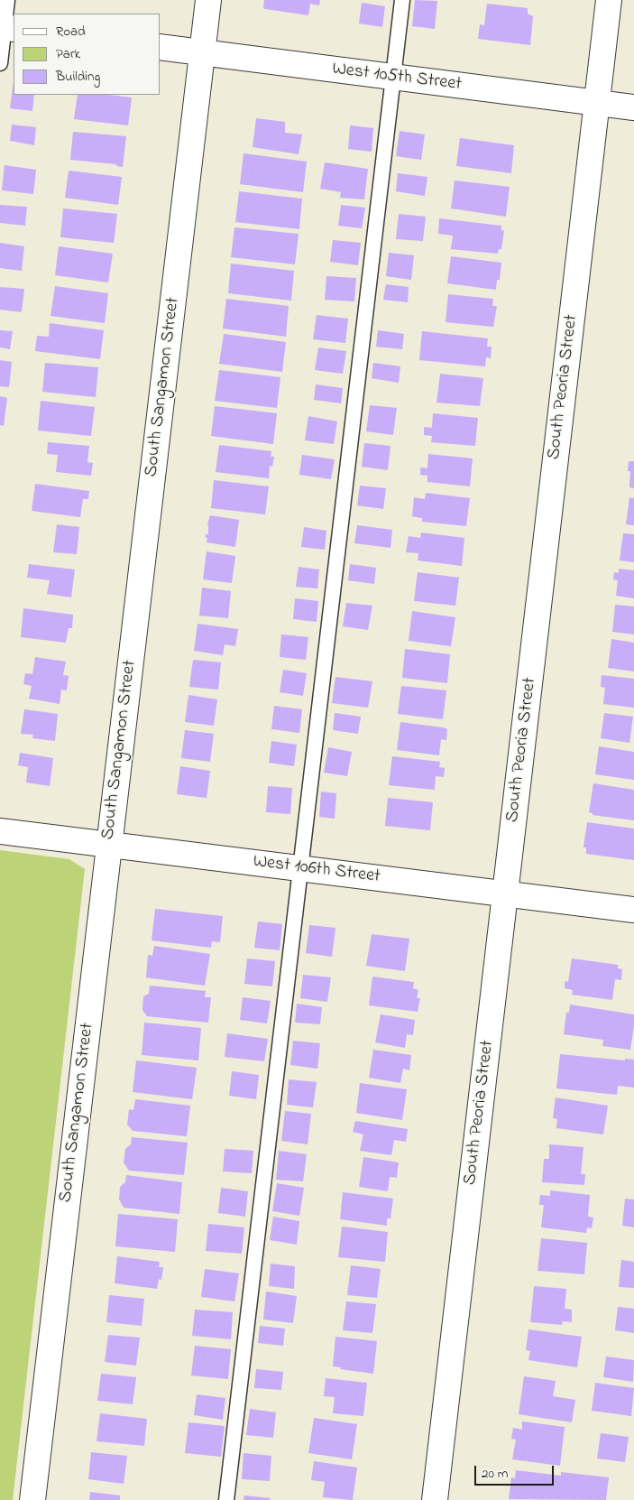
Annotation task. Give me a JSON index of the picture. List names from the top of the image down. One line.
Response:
{"streets":{"street":["West 105th Street","South Sangamon Street","South Peoria Street","West 106th Street"]},"crossings":[["West 105th Street","South Sangamon Street"],["West 105th Street","South Peoria Street"],["South Sangamon Street","West 106th Street"],["South Peoria Street","West 106th Street"]],"legend":["Road","Park","Building"],"scale_bar":"20 m"}
